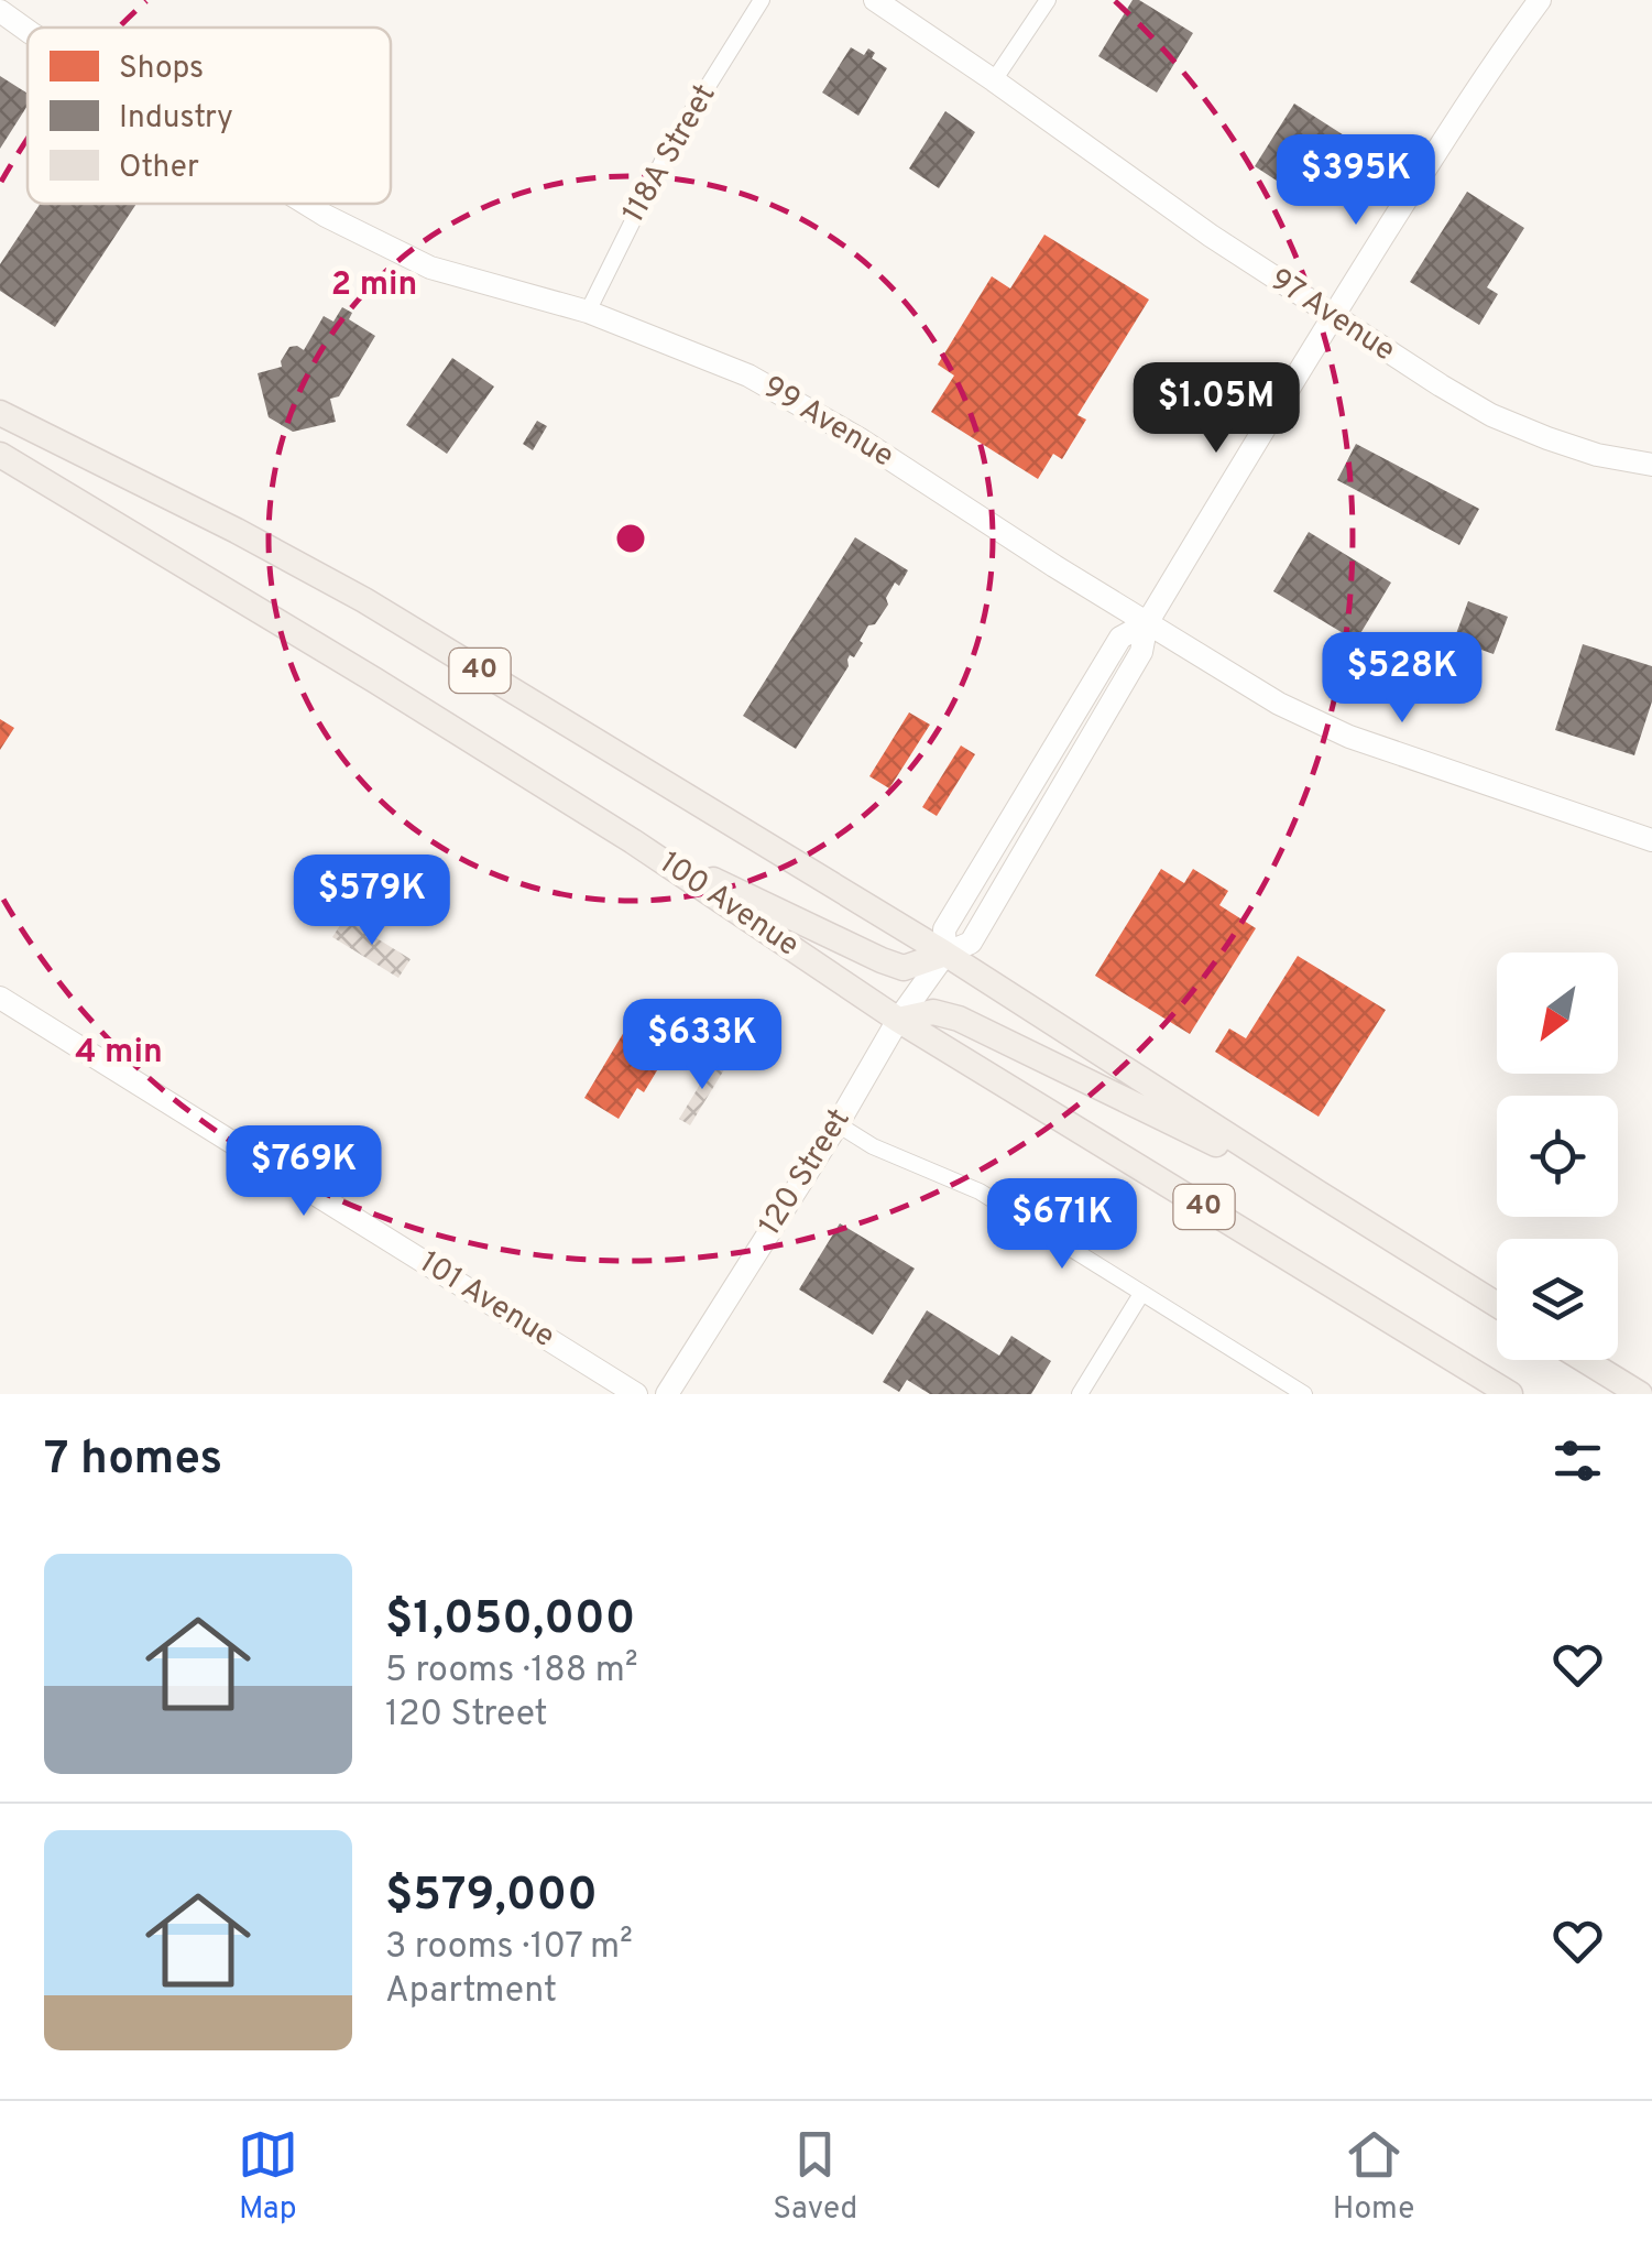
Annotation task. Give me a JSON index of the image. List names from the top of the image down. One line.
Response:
{"streets":{"main road":["40","100 Avenue"],"street":["118A Street","97 Avenue","99 Avenue","120 Street","101 Avenue"]},"crossings":[["118A Street","99 Avenue"],["97 Avenue","120 Street"],["99 Avenue","120 Street"],["40","120 Street"],["100 Avenue","120 Street"]],"legend":["Shops","Industry","Other"],"north":"bottom left","page":{"price":["$395K","$1.05M","$528K","$579K","$633K","$769K","$671K"],"heading":"7 homes","list":[{"name":"$1,050,000","note":"5 rooms · 188 m² · 120 Street"},{"name":"$579,000","note":"3 rooms · 107 m² · Apartment"}],"tabs":["Map","Saved","Home"]},"rings":["2 min","4 min"]}
